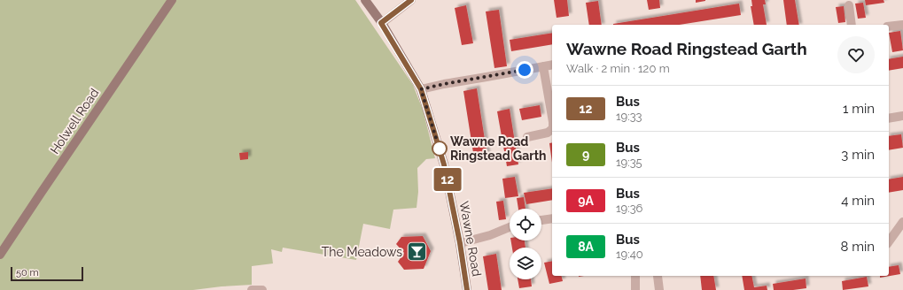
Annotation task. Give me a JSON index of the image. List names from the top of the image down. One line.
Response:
{"streets":{"street":["Holwell Road","Wawne Road"]},"places":{"other":["Wawne Road Ringstead Garth"],"bar":["The Meadows"]},"lines":["bus line 12"],"scale_bar":"50 m","page":{"on_map":"12","heading":["Wawne Road Ringstead Garth","Walk · 2 min · 120 m"],"list":[{"mark":"12","name":"Bus","note":"19:33","value":"1 min"},{"mark":"9","name":"Bus","note":"19:35","value":"3 min"},{"mark":"9A","name":"Bus","note":"19:36","value":"4 min"},{"mark":"8A","name":"Bus","note":"19:40","value":"8 min"}],"scale":"50 m"}}
